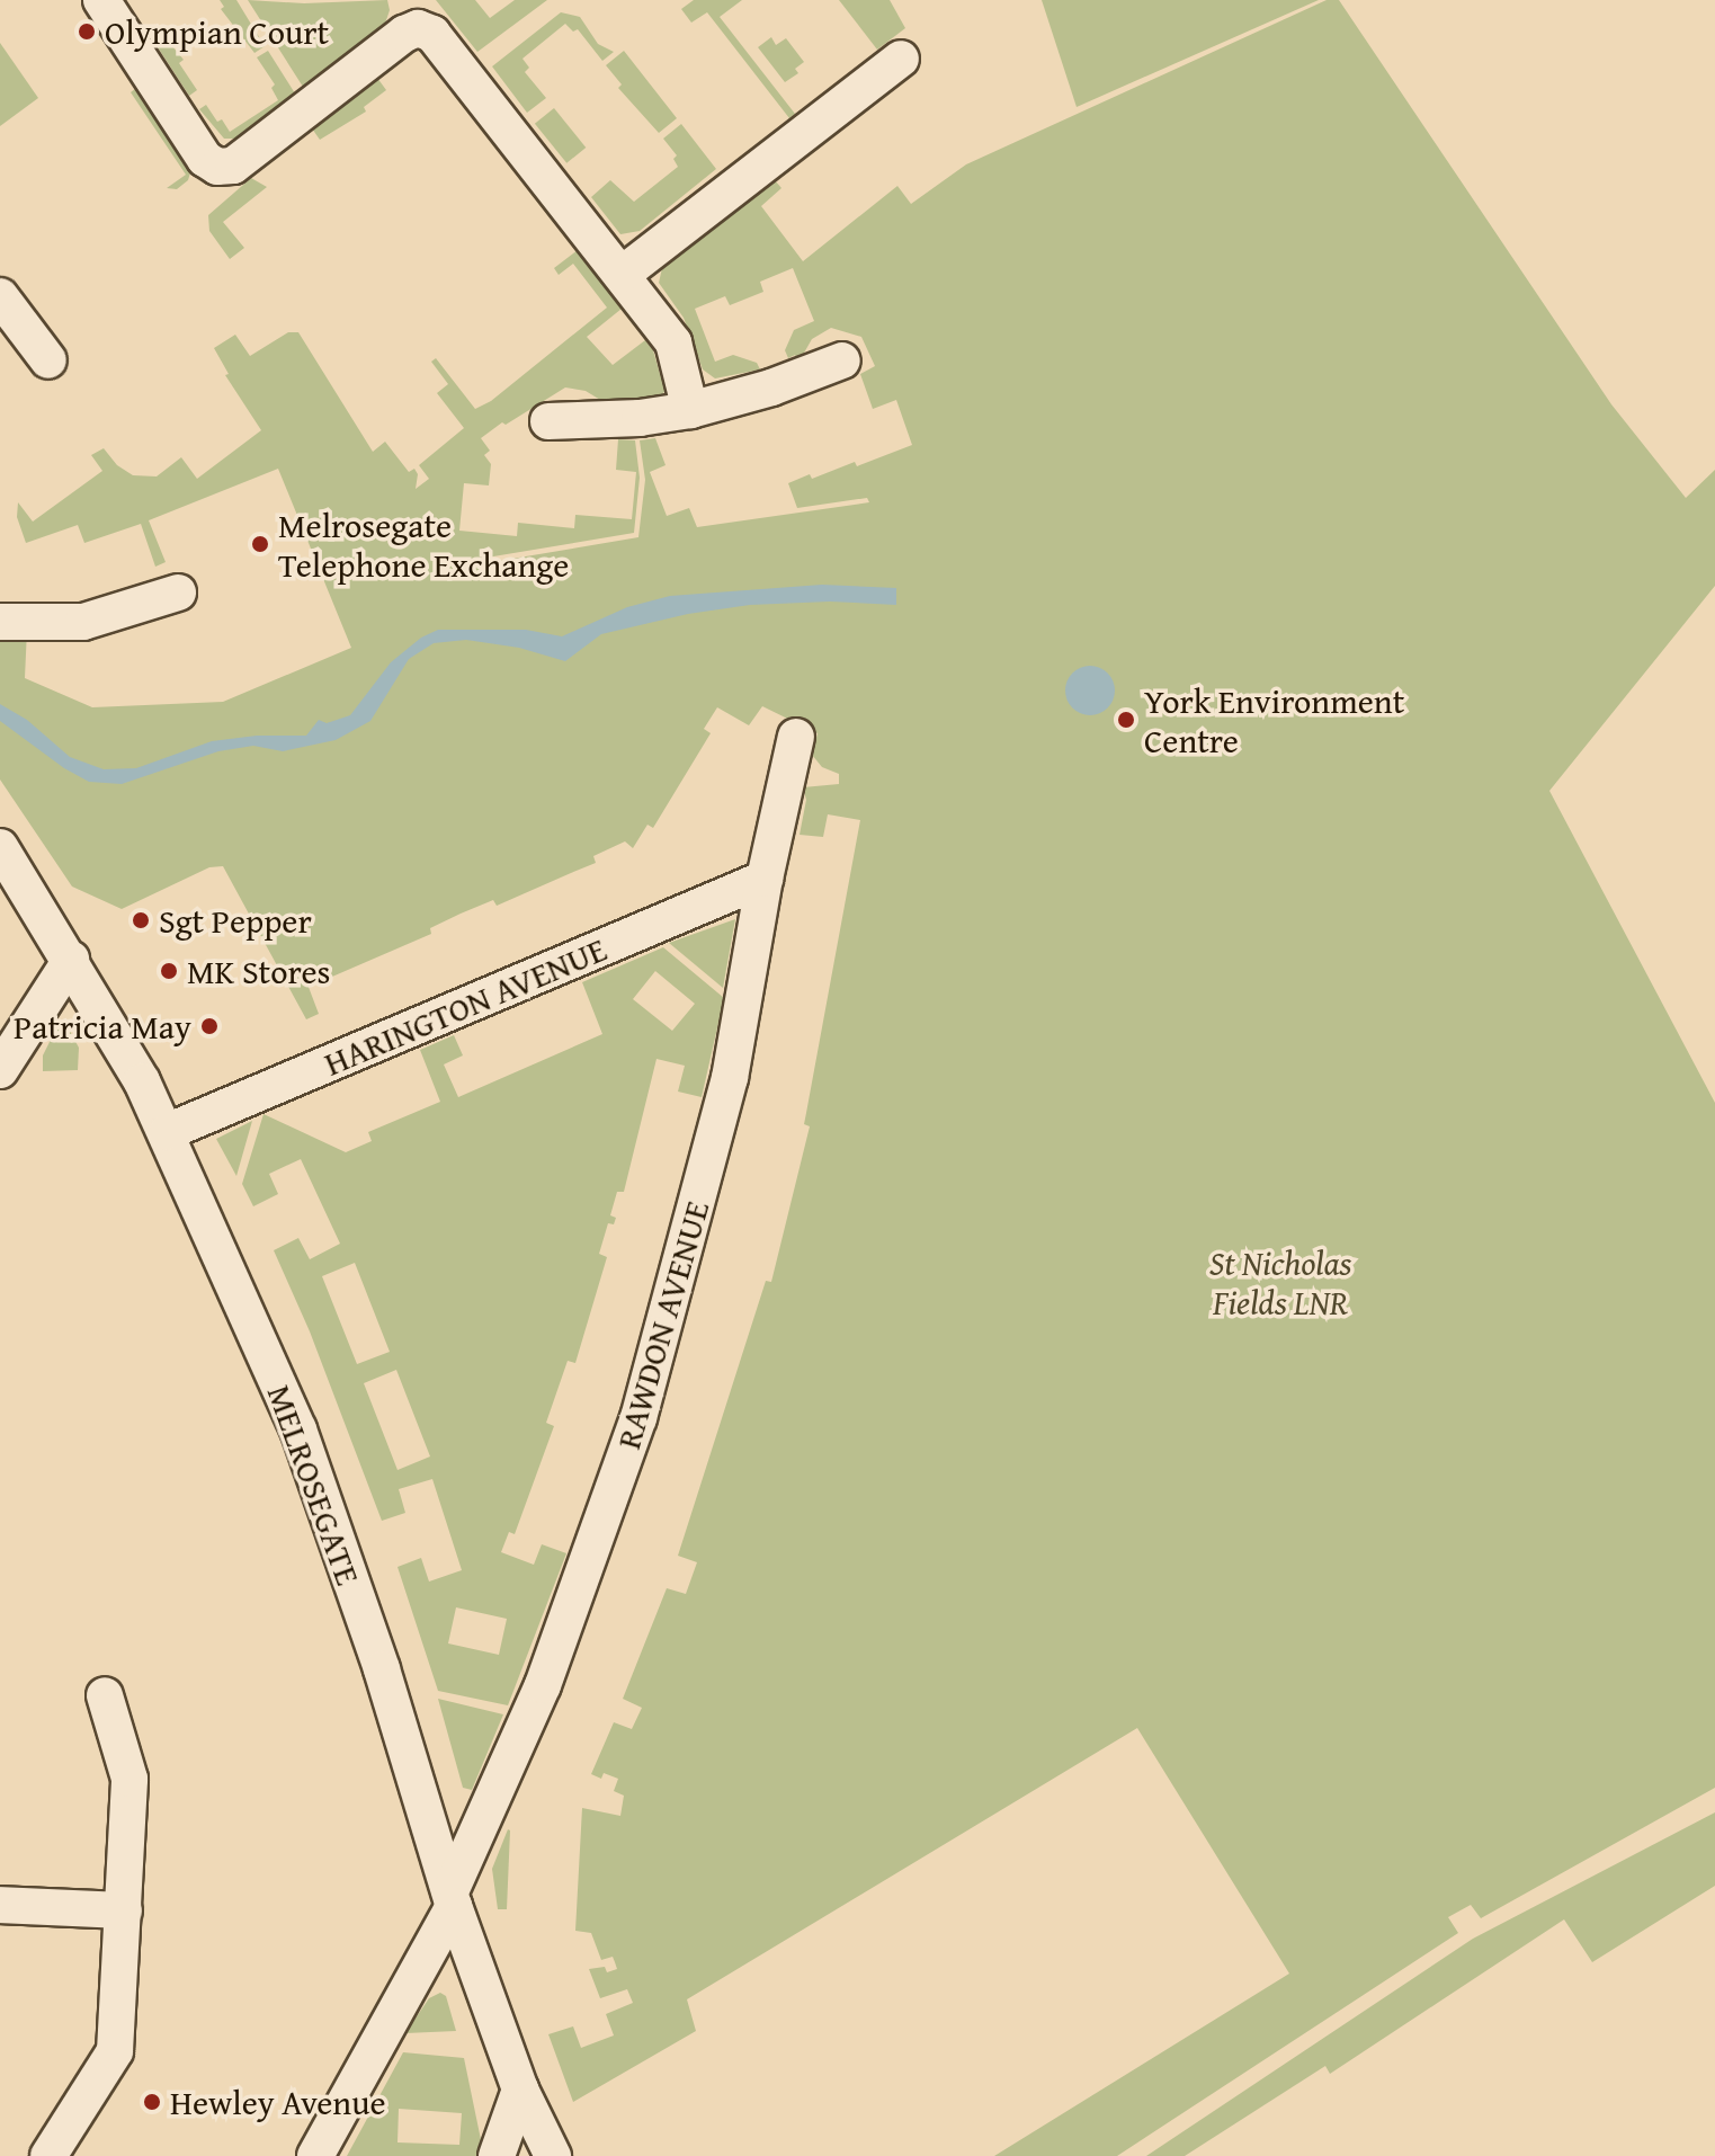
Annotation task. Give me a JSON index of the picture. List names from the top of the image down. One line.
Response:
{"streets":{"street":["HARINGTON AVENUE","RAWDON AVENUE","MELROSEGATE"]},"crossings":[["HARINGTON AVENUE","RAWDON AVENUE"],["HARINGTON AVENUE","MELROSEGATE"],["RAWDON AVENUE","MELROSEGATE"]],"parks":["St Nicholas Fields LNR"],"places":["Olympian Court","Melrosegate Telephone Exchange","York Environment Centre","Sgt Pepper","MK Stores","Patricia May","Hewley Avenue"]}
